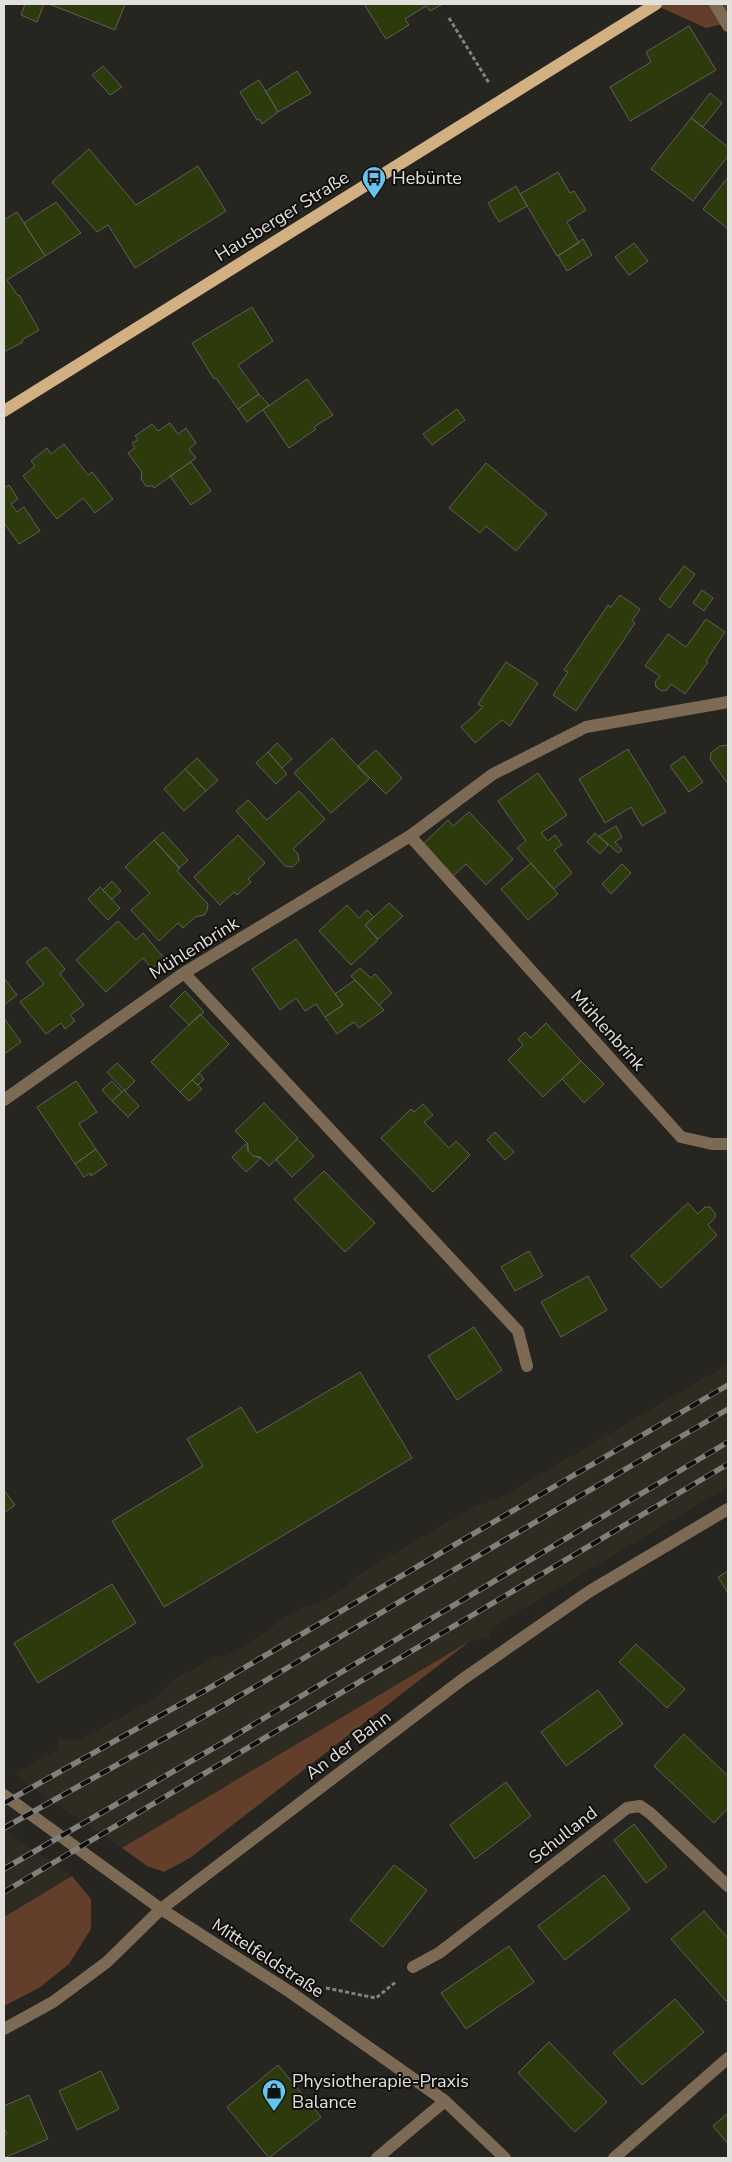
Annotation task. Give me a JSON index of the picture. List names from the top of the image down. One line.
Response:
{"streets":{"main road":["Hausberger Straße"],"street":["Mühlenbrink","An der Bahn","Schulland","Mittelfeldstraße"]},"crossings":[["An der Bahn","Mittelfeldstraße"]],"places":{"bus stop":["Hebünte"],"shop":["Physiotherapie-Praxis Balance"]}}
